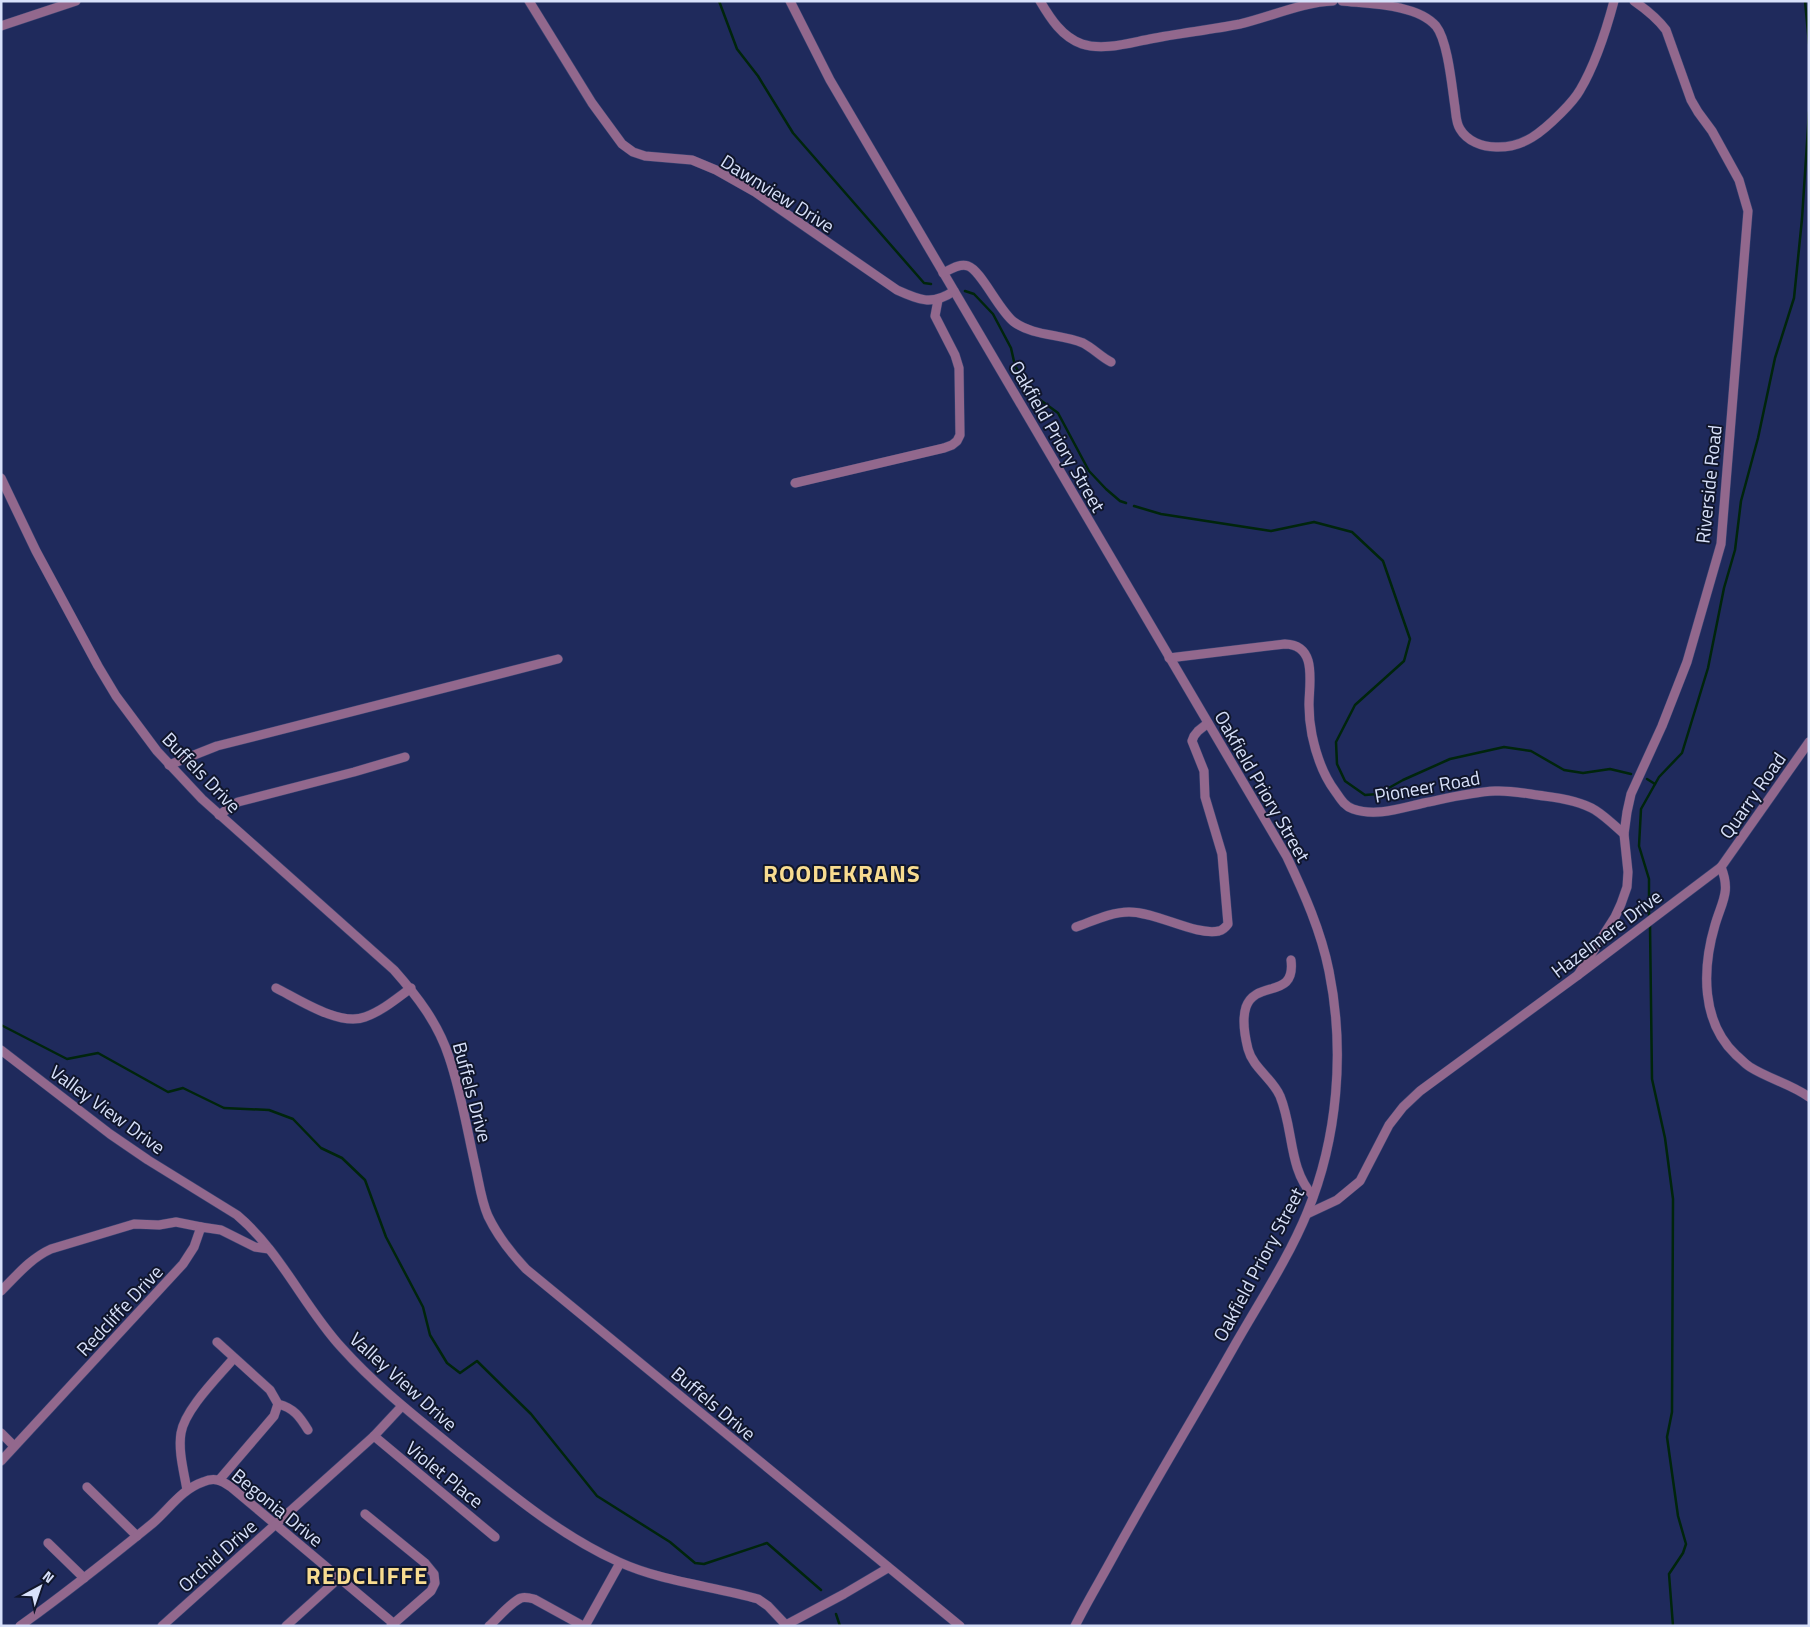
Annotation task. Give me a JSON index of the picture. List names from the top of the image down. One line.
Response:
{"streets":{"street":["Dawnview Drive","Oakfield Priory Street","Riverside Road","Buffels Drive","Pioneer Road","Quarry Road","Hazelmere Drive","Valley View Drive","Redcliffe Drive","Violet Place","Begonia Drive","Orchid Drive"]},"crossings":[["Oakfield Priory Street","Pioneer Road"],["Oakfield Priory Street","Hazelmere Drive"],["Riverside Road","Pioneer Road"],["Riverside Road","Hazelmere Drive"],["Quarry Road","Hazelmere Drive"],["Valley View Drive","Orchid Drive"],["Violet Place","Orchid Drive"],["Begonia Drive","Orchid Drive"]],"districts":["ROODEKRANS","REDCLIFFE"],"north":"top right"}
